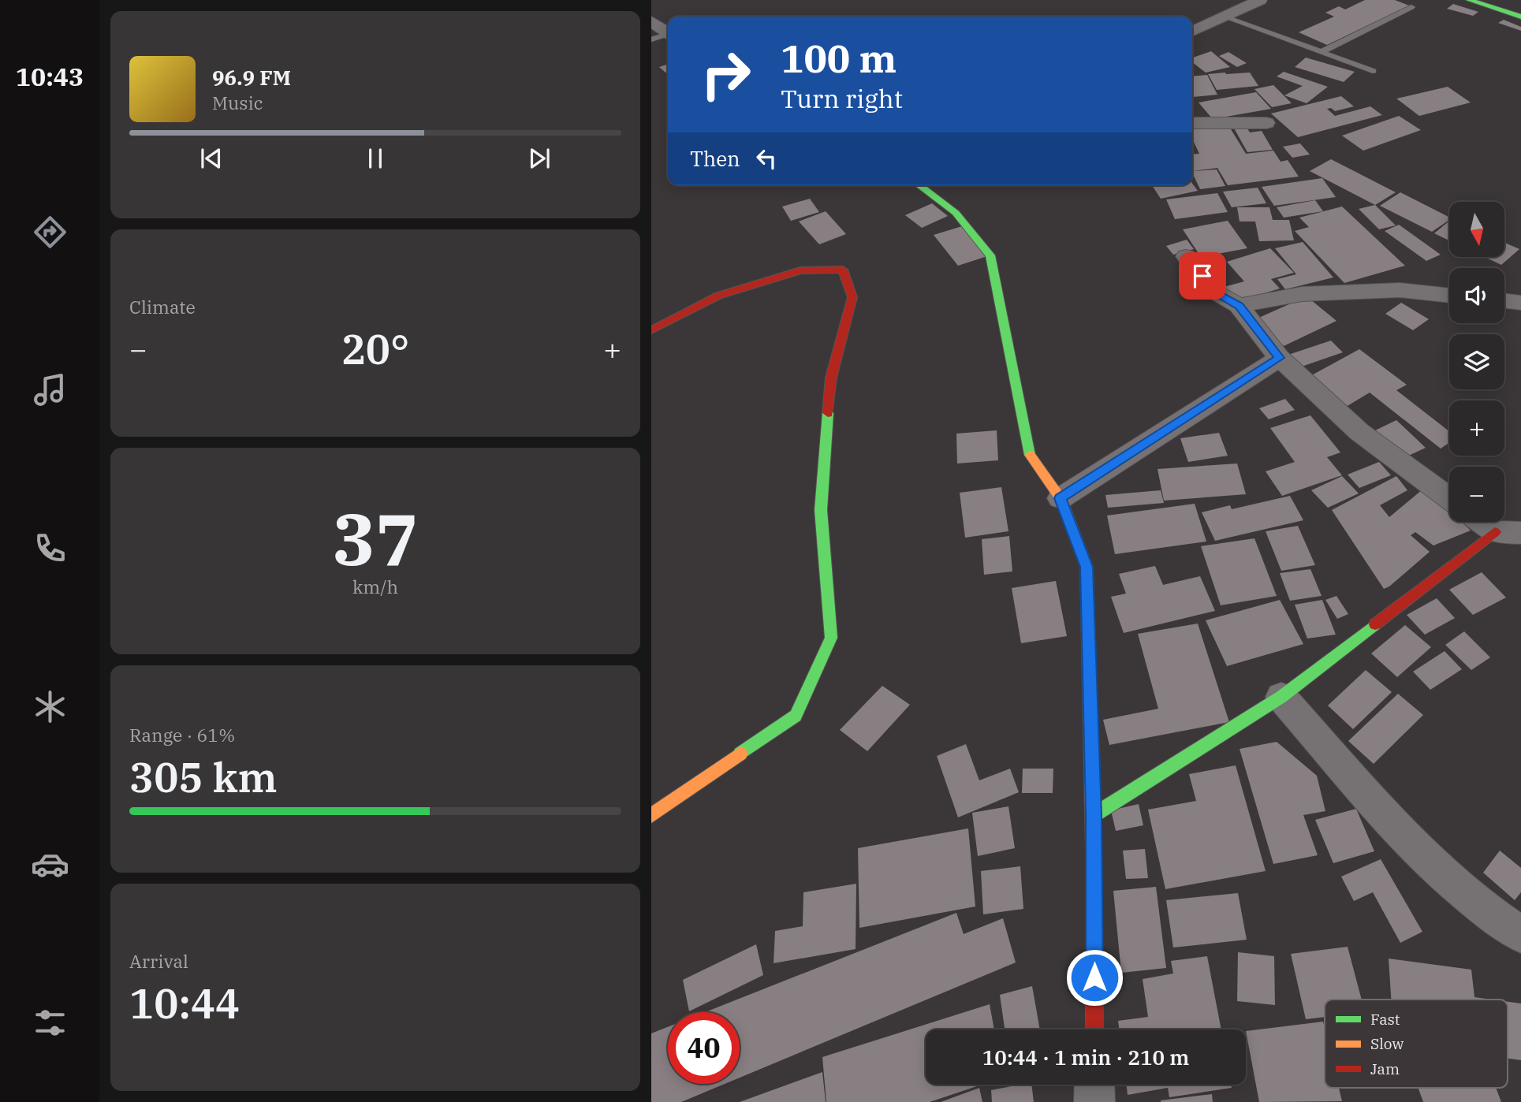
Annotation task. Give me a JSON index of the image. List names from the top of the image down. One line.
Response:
{"legend":["Fast","Slow","Jam"],"north":"bottom","page":{"tabs":"10:43","turn":["100 m","Turn right"],"song":["96.9 FM","Music"],"then":"Then","map_buttons":["+","−"],"tile":["Climate",["37","km/h"],["Range · 61%","305 km"],["Arrival","10:44"]],"heat":["−","20°","+"],"limit":"40","trip":"10:44 · 1 min · 210 m"}}
